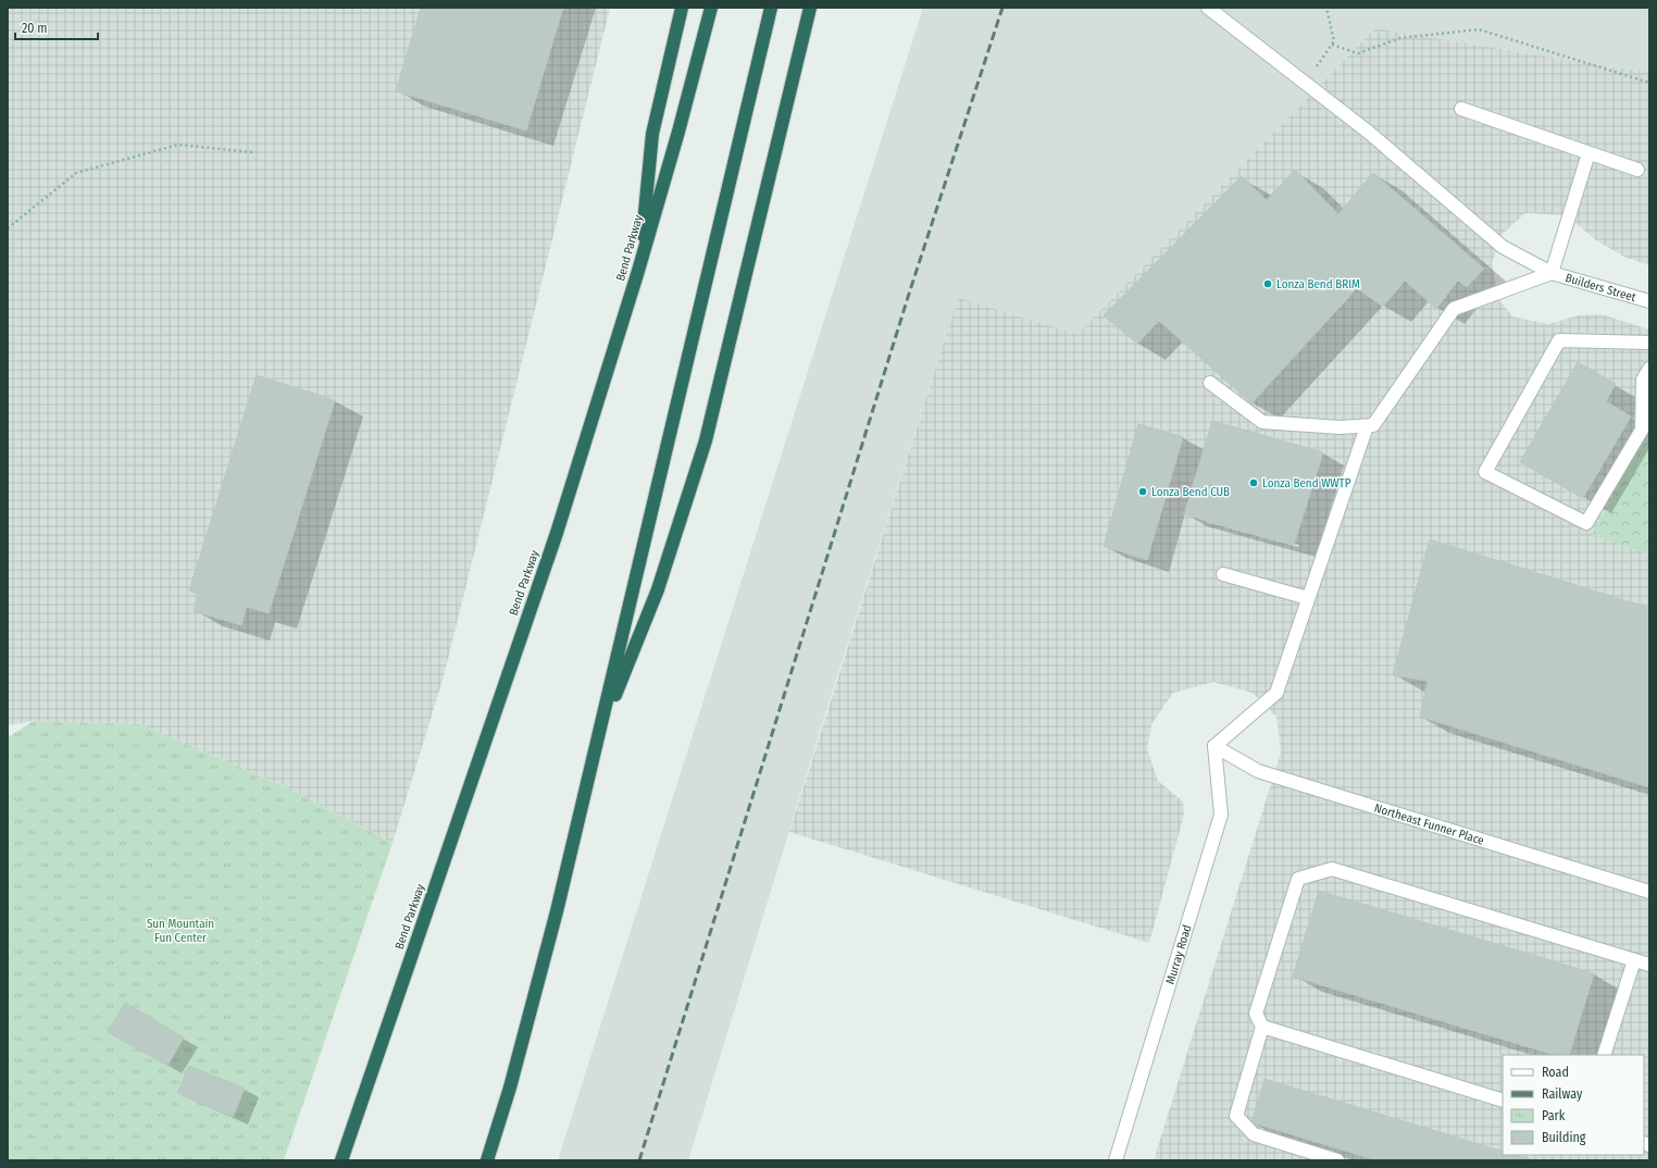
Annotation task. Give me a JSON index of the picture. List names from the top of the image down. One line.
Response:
{"streets":{"highway":["Bend Parkway"],"street":["Builders Street","Northeast Funner Place","Murray Road"]},"crossings":[["Northeast Funner Place","Murray Road"]],"parks":["Sun Mountain Fun Center"],"places":["Lonza Bend BRIM","Lonza Bend WWTP","Lonza Bend CUB"],"legend":["Road","Railway","Park","Building"],"scale_bar":"20 m"}
